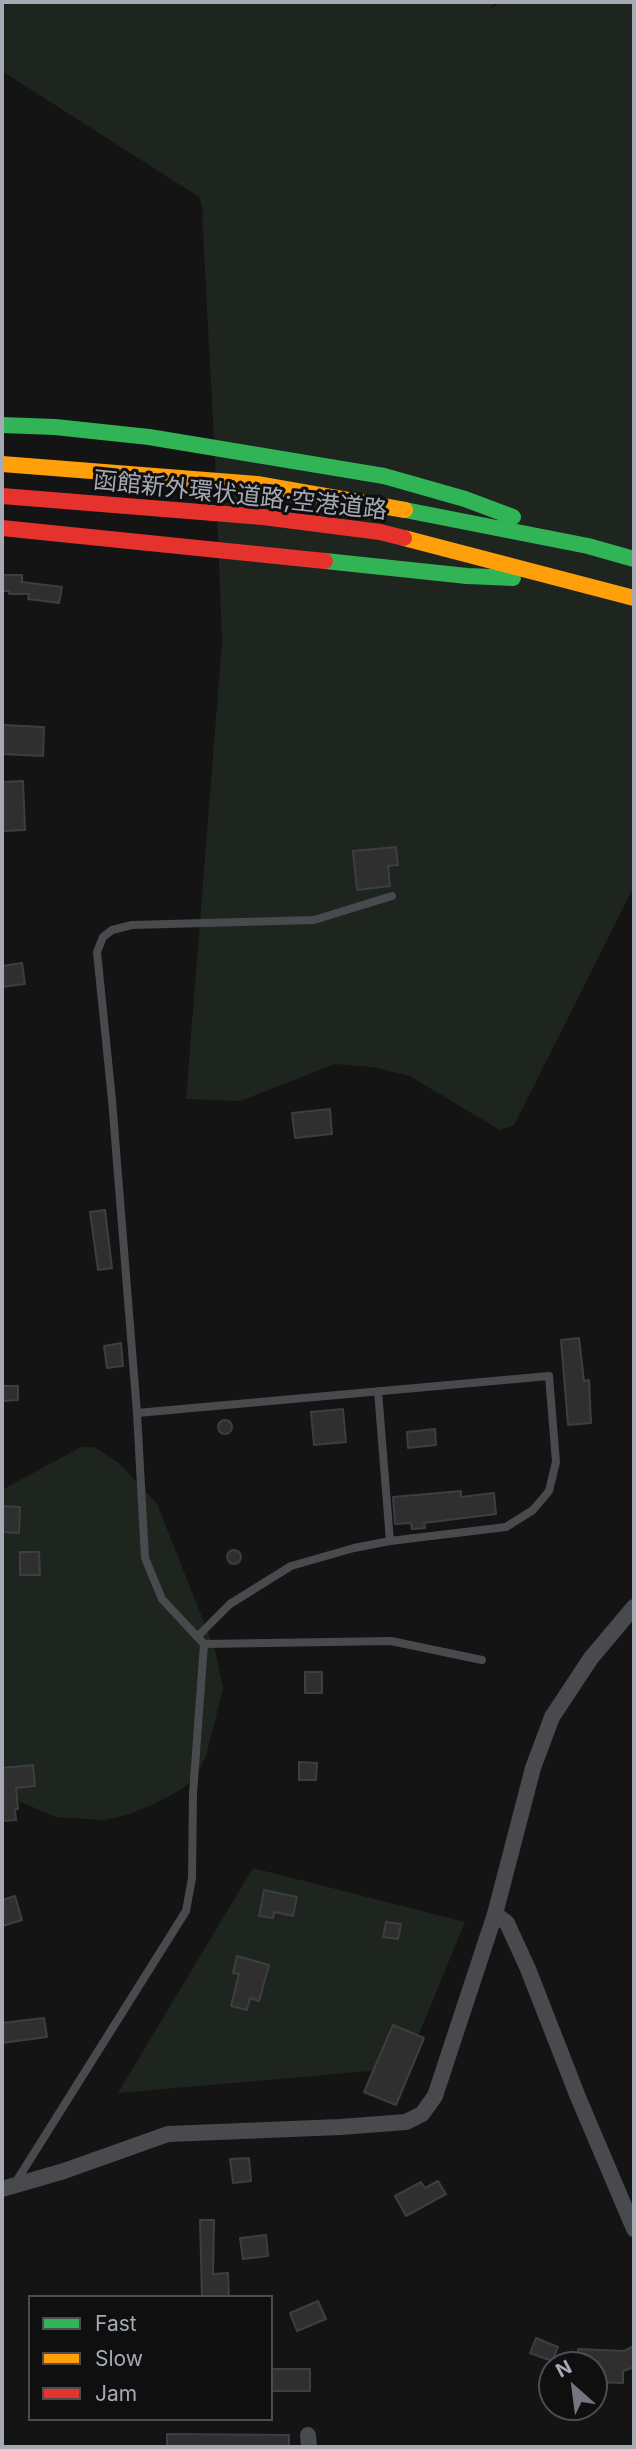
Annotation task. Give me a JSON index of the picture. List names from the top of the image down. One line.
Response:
{"streets":{"highway":["函館新外環状道路;空港道路"]},"legend":["Fast","Slow","Jam"],"north":"top left"}
